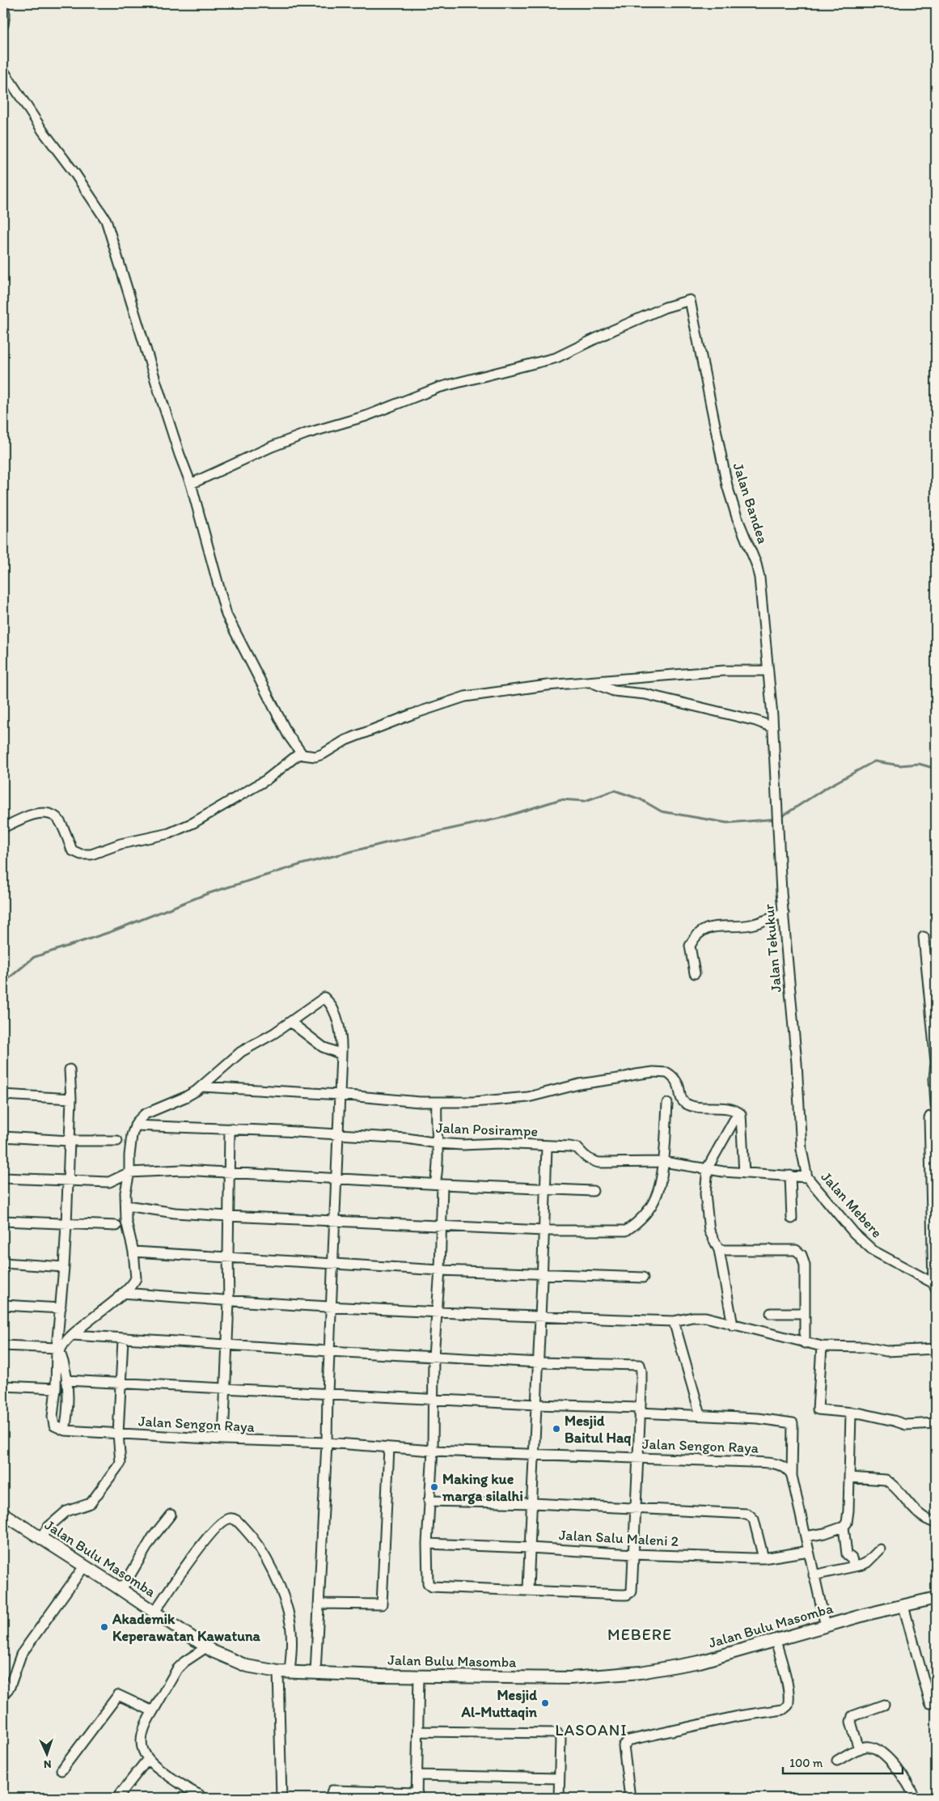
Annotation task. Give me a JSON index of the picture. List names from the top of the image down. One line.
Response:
{"streets":{"street":["Jalan Bandea","Jalan Tekukur","Jalan Posirampe","Jalan Mebere","Jalan Sengon Raya","Jalan Salu Maleni 2","Jalan Bulu Masomba"]},"crossings":[["Jalan Bandea","Jalan Tekukur"],["Jalan Tekukur","Jalan Posirampe"],["Jalan Tekukur","Jalan Mebere"],["Jalan Posirampe","Jalan Mebere"]],"districts":["MEBERE","LASOANI"],"places":["Mesjid Baitul Haq","Making kue marga silalhi","Akademik Keperawatan Kawatuna","Mesjid Al-Muttaqin"],"scale_bar":"100 m","north":"bottom"}
